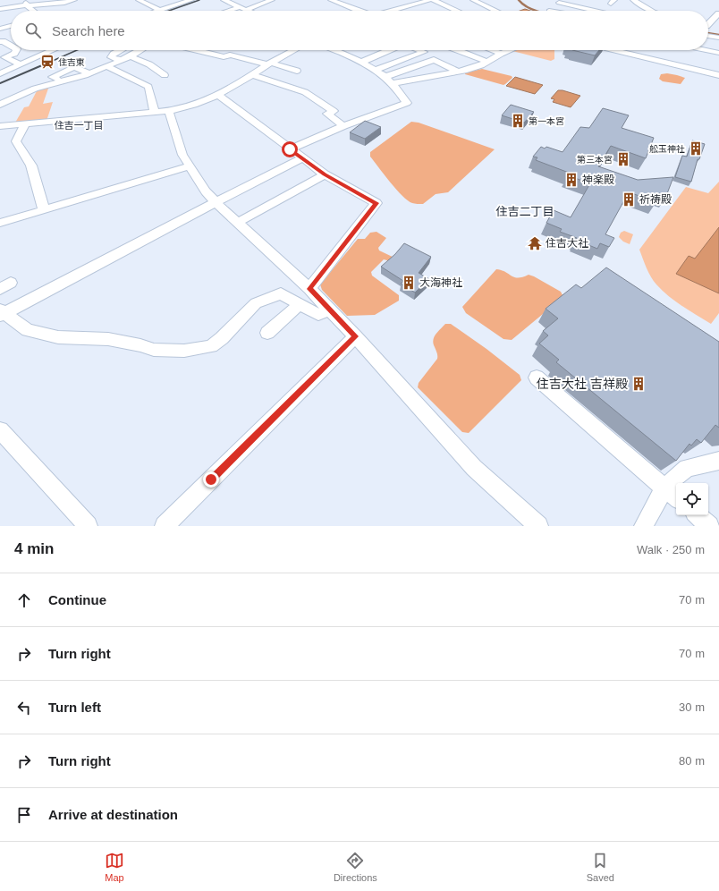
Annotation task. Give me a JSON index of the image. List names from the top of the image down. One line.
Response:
{"districts":["住吉一丁目","住吉二丁目"],"places":{"station":["住吉東"],"building":["第一本宮","舩玉神社","第三本宮","神楽殿","祈祷殿","大海神社","住吉大社 吉祥殿"],"temple":["住吉大社"]},"page":{"search":"Search here","heading":["4 min","Walk · 250 m"],"list":[["Continue","70 m"],["Turn right","70 m"],["Turn left","30 m"],["Turn right","80 m"],"Arrive at destination"],"nav":["Map","Directions","Saved"]}}
